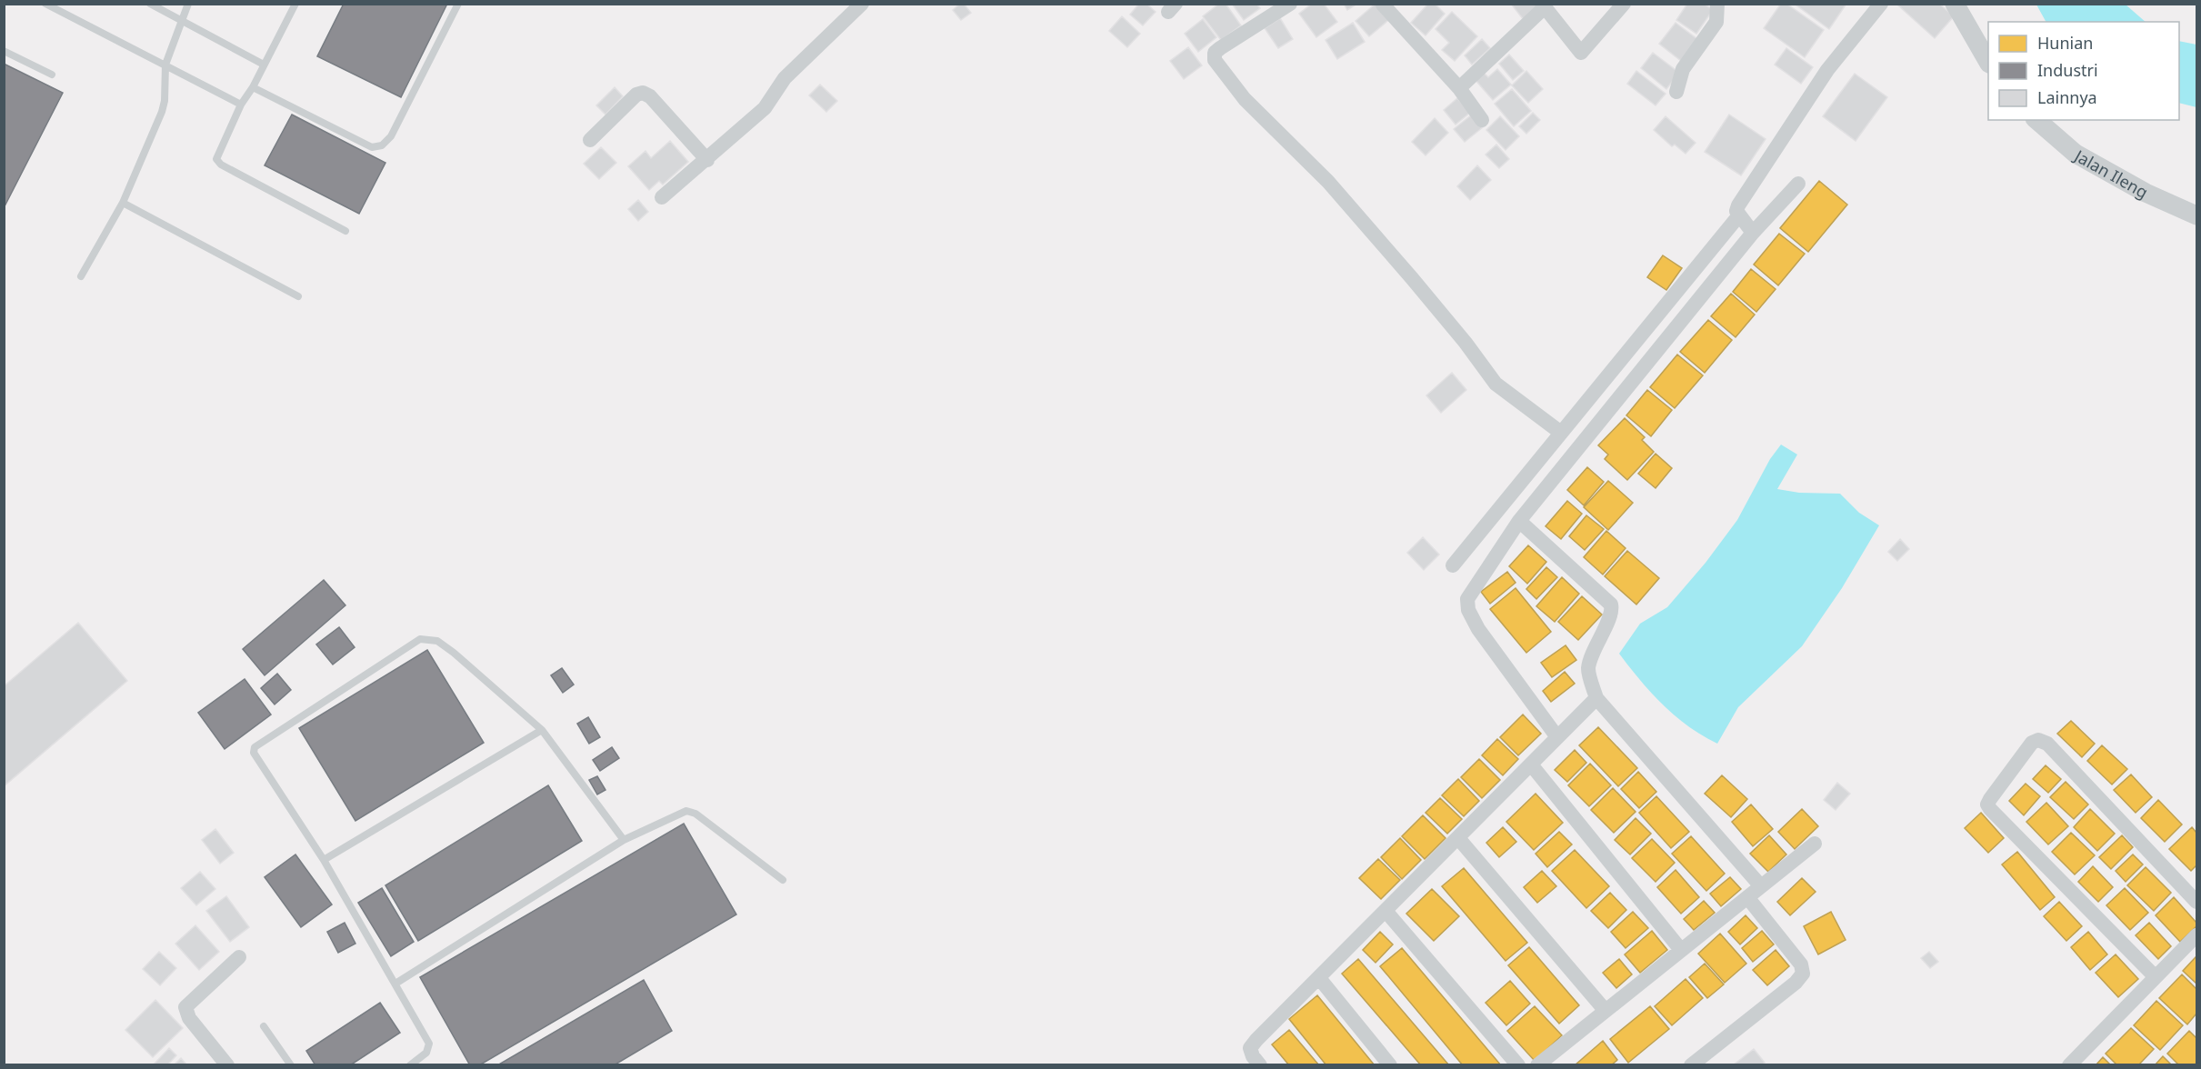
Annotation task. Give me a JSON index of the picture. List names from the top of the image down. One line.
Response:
{"streets":{"street":["Jalan Ileng"]},"legend":["Hunian","Industri","Lainnya"]}
